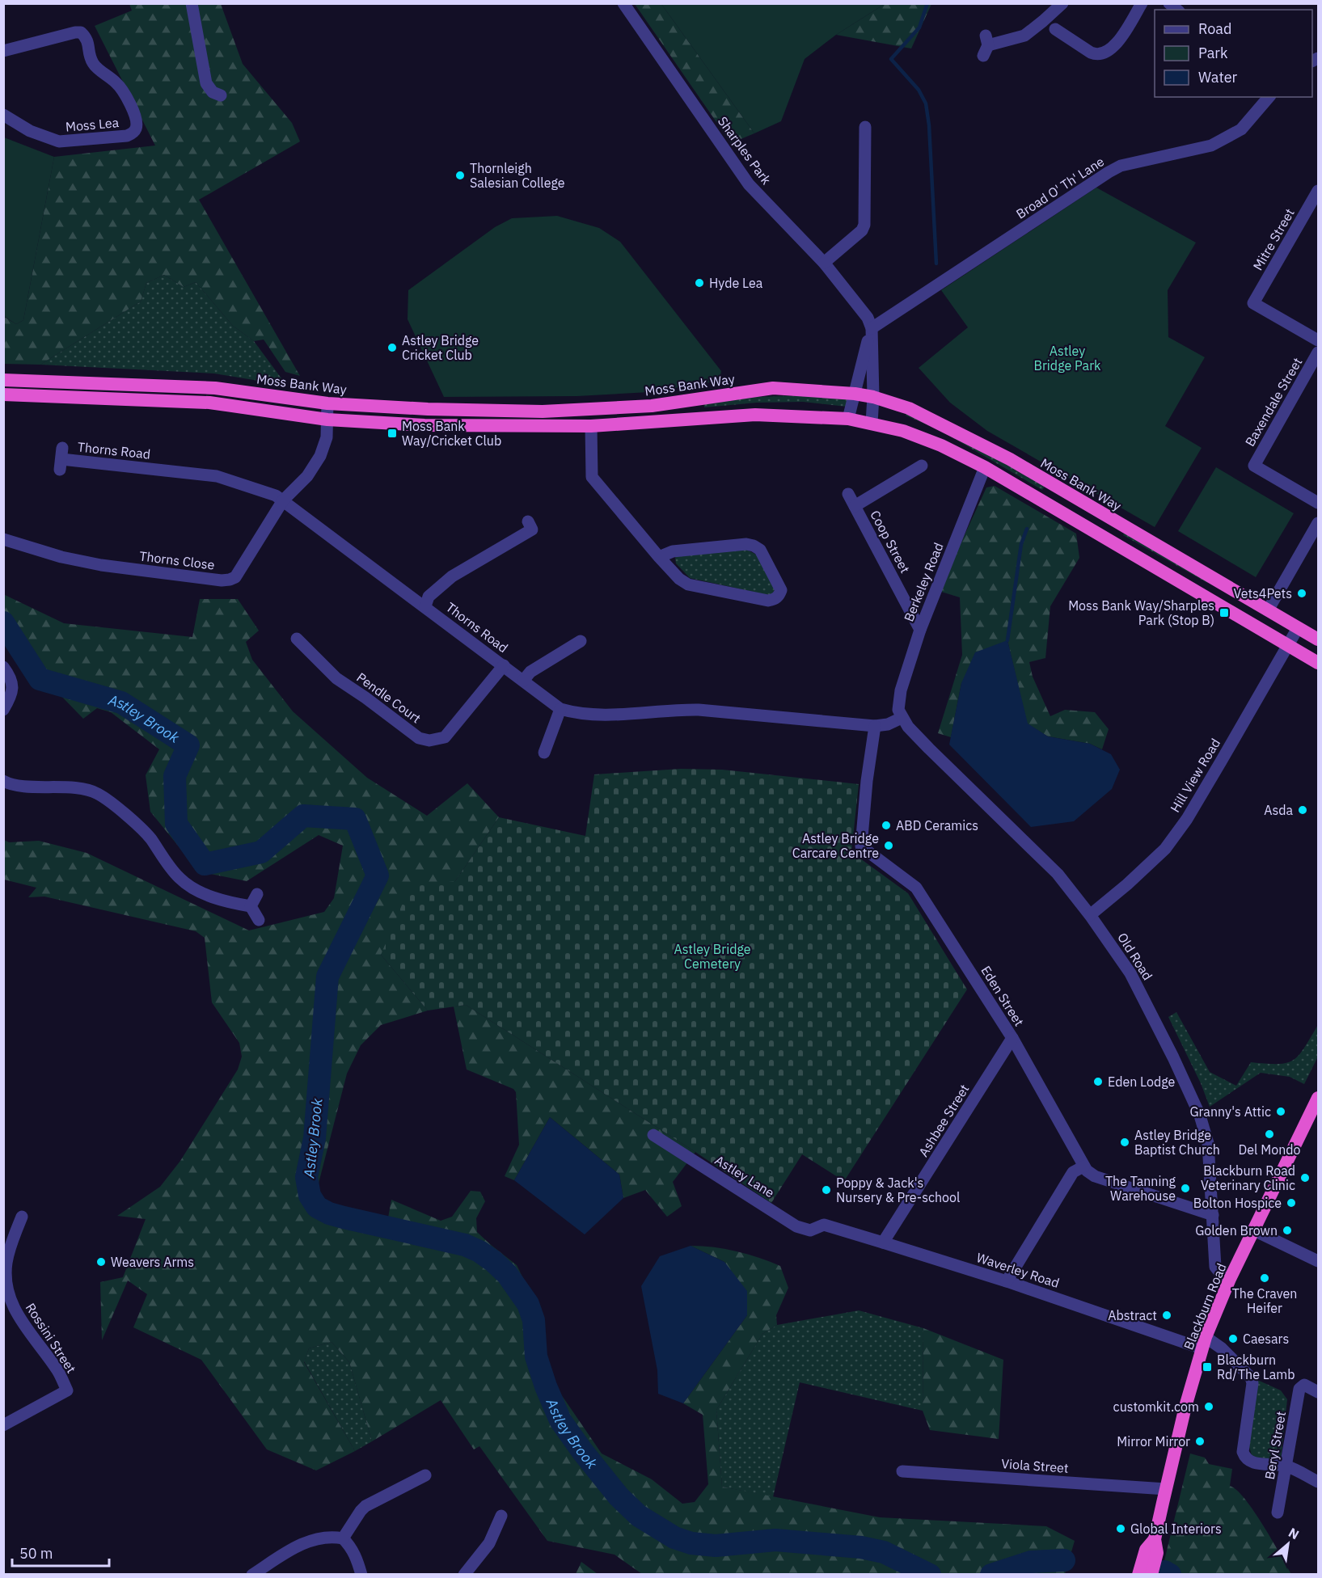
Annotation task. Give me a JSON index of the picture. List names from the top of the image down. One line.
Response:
{"streets":{"highway":["Moss Bank Way","Blackburn Road"],"street":["Moss Lea","Sharples Park","Broad O' Th' Lane","Mitre Street","Baxendale Street","Thorns Road","Coop Street","Thorns Close","Berkeley Road","Pendle Court","Hill View Road","Old Road","Eden Street","Ashbee Street","Astley Lane","Waverley Road","Rossini Street","Beryl Street","Viola Street"]},"crossings":[["Sharples Park","Broad O' Th' Lane"],["Moss Bank Way","Thorns Close"],["Moss Bank Way","Hill View Road"],["Thorns Road","Thorns Close"],["Thorns Road","Berkeley Road"],["Thorns Road","Pendle Court"],["Thorns Road","Old Road"],["Thorns Road","Eden Street"],["Coop Street","Berkeley Road"],["Berkeley Road","Old Road"],["Hill View Road","Old Road"],["Old Road","Eden Street"],["Old Road","Blackburn Road"],["Eden Street","Ashbee Street"],["Ashbee Street","Waverley Road"],["Astley Lane","Waverley Road"],["Waverley Road","Blackburn Road"],["Waverley Road","Beryl Street"],["Blackburn Road","Viola Street"]],"water":["Astley Brook"],"parks":["Astley Bridge Park","Astley Bridge Cemetery"],"places":{"other":["Thornleigh Salesian College","Hyde Lea","Astley Bridge Cricket Club","Vets4Pets","Asda","ABD Ceramics","Astley Bridge Carcare Centre","Eden Lodge","Granny's Attic","Del Mondo","Astley Bridge Baptist Church","Blackburn Road Veterinary Clinic","The Tanning Warehouse","Poppy & Jack's Nursery & Pre-school","Bolton Hospice","Golden Brown","Weavers Arms","The Craven Heifer","Abstract","Caesars","customkit.com","Mirror Mirror","Global Interiors"],"transit":["Moss Bank Way/Cricket Club","Moss Bank Way/Sharples Park (Stop B)","Blackburn Rd/The Lamb"]},"legend":["Road","Park","Water"],"scale_bar":"50 m","north":"top right"}
